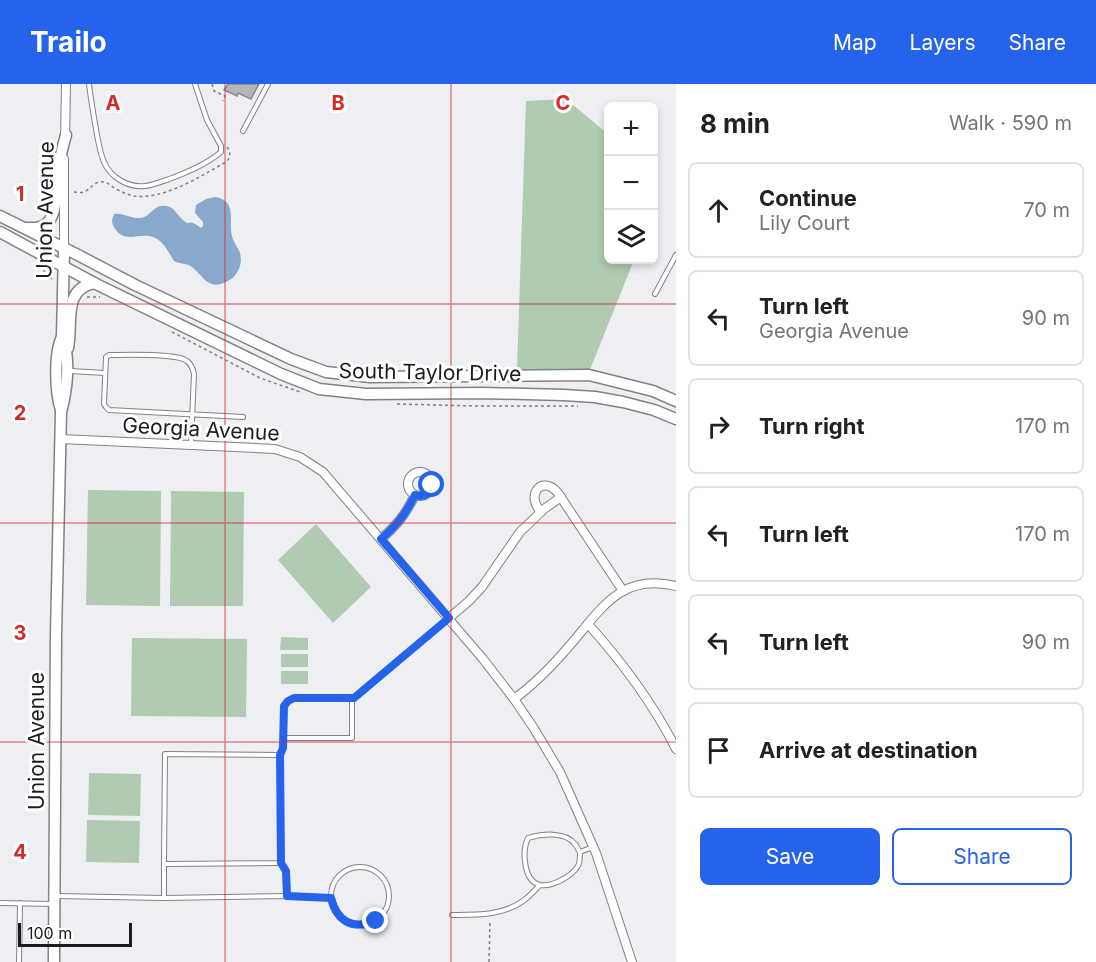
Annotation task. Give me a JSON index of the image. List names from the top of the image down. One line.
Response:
{"streets":{"main road":["Union Avenue","South Taylor Drive"],"street":["Georgia Avenue"]},"crossings":[["Union Avenue","South Taylor Drive"],["Union Avenue","Georgia Avenue"]],"scale_bar":"100 m","page":{"header":"Trailo","nav":["Map","Layers","Share"],"heading":["8 min","Walk · 590 m"],"map_buttons":["+","−"],"list":[["Continue","Lily Court","70 m"],["Turn left","Georgia Avenue","90 m"],["Turn right","170 m"],["Turn left","170 m"],["Turn left","90 m"],"Arrive at destination"],"buttons":["Save","Share"],"scale":"100 m"},"grid":{"columns":["A","B","C"],"rows":["1","2","3","4"]}}
